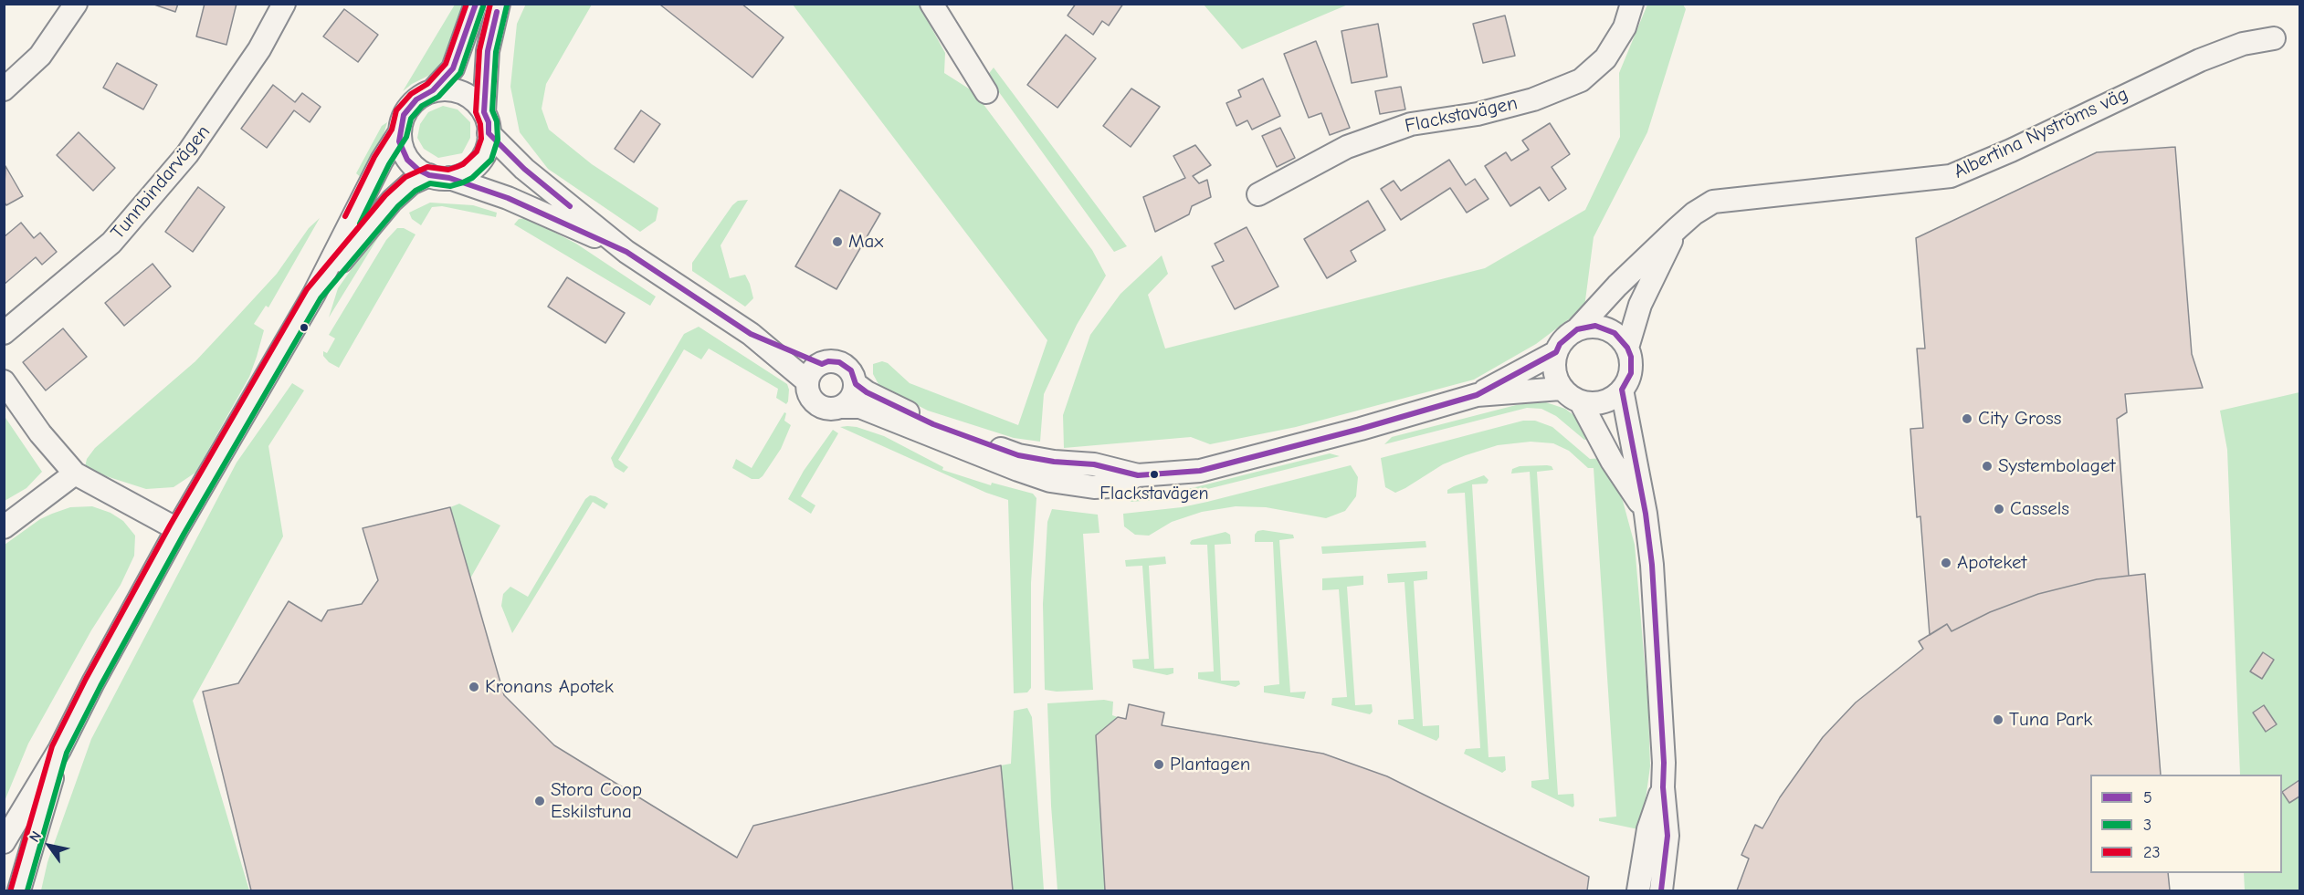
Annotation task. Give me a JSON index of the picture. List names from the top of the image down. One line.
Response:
{"streets":{"street":["Flackstavägen","Albertina Nyströms väg","Tunnbindarvägen"]},"places":["Max","City Gross","Systembolaget","Flackstavägen","Cassels","Apoteket","Kronans Apotek","Tuna Park","Plantagen","Stora Coop Eskilstuna"],"lines":["transit line 5","transit line 23","transit line 3"],"legend":["5","3","23"],"north":"top left"}
